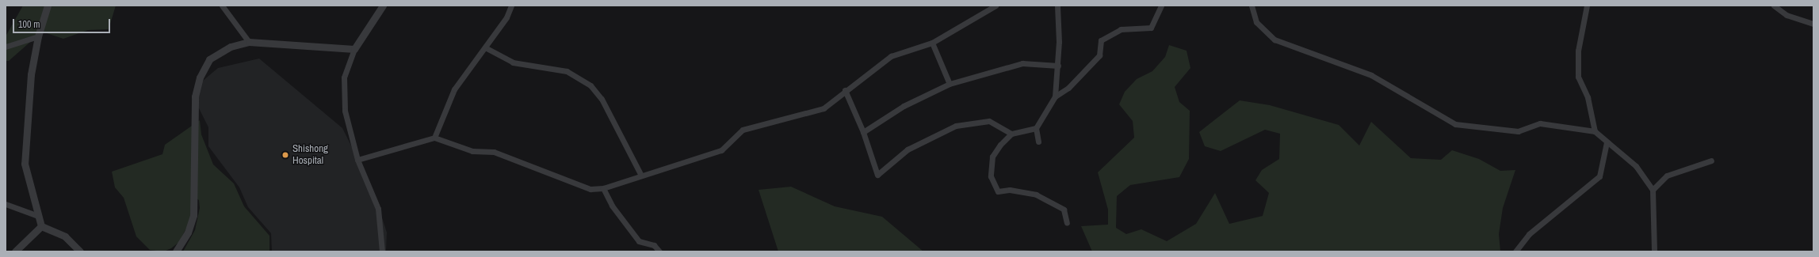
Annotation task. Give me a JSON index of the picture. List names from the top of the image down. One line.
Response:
{"places":["Shishong Hospital"],"scale_bar":"100 m"}
